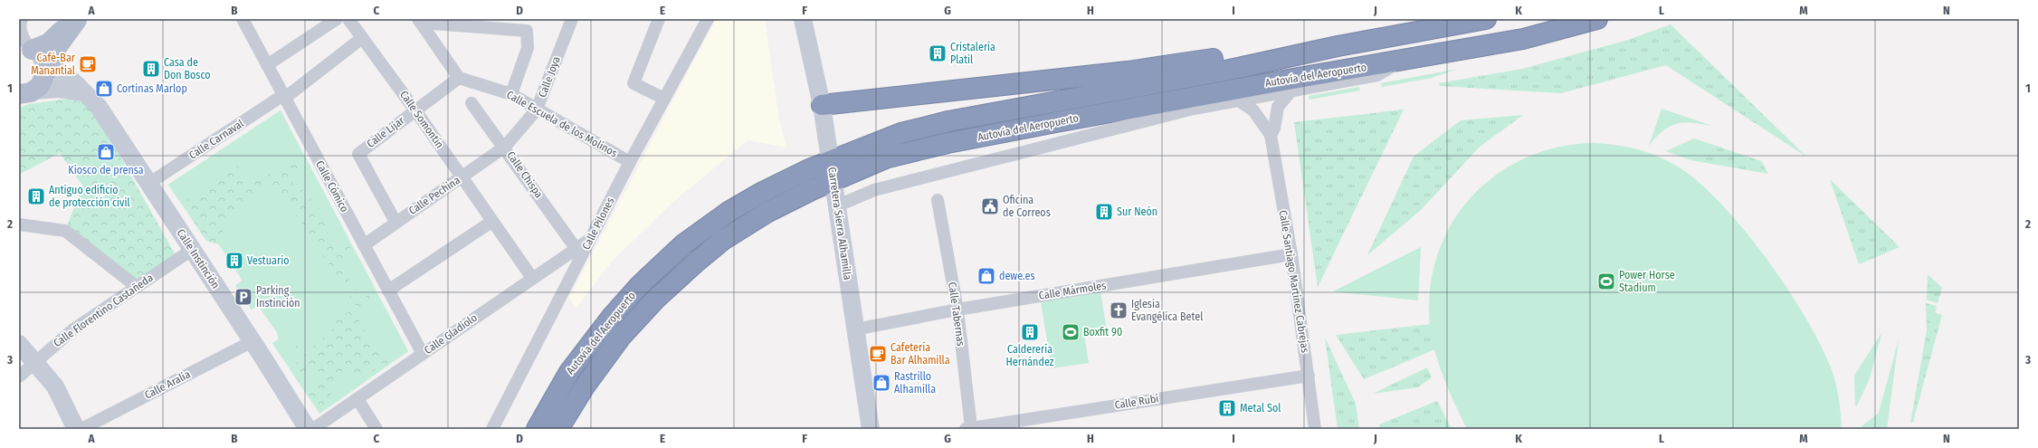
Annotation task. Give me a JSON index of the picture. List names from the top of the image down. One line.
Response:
{"streets":{"highway":["Autovía del Aeropuerto"],"street":["Calle Joya","Calle Somontín","Calle Escuela de los Molinos","Calle Líjar","Calle Carnaval","Calle Chispa","Calle Cómico","Calle Pechina","Calle Pilones","Carretera Sierra Alhamilla","Calle Instinción","Calle Santiago Martinez Cabrejas","Calle Mármoles","Calle Florentino Castañeda","Calle Tabernas","Calle Gladiolo","Calle Aralia","Calle Rubí"]},"crossings":[["Autovía del Aeropuerto","Carretera Sierra Alhamilla"],["Autovía del Aeropuerto","Calle Santiago Martinez Cabrejas"],["Calle Joya","Calle Escuela de los Molinos"],["Calle Joya","Calle Chispa"],["Calle Joya","Calle Pechina"],["Calle Somontín","Calle Líjar"],["Calle Somontín","Calle Carnaval"],["Calle Somontín","Calle Pechina"],["Calle Somontín","Calle Gladiolo"],["Calle Escuela de los Molinos","Calle Líjar"],["Calle Escuela de los Molinos","Calle Pilones"],["Calle Líjar","Calle Pechina"],["Calle Carnaval","Calle Cómico"],["Calle Carnaval","Calle Instinción"],["Calle Chispa","Calle Pechina"],["Calle Chispa","Calle Gladiolo"],["Calle Cómico","Calle Pechina"],["Calle Cómico","Calle Gladiolo"],["Calle Pilones","Calle Gladiolo"],["Carretera Sierra Alhamilla","Calle Mármoles"],["Calle Instinción","Calle Florentino Castañeda"],["Calle Instinción","Calle Aralia"],["Calle Santiago Martinez Cabrejas","Calle Mármoles"],["Calle Santiago Martinez Cabrejas","Calle Rubí"],["Calle Mármoles","Calle Tabernas"],["Calle Tabernas","Calle Rubí"]],"places":{"building":["Cristalería Platil","Casa de Don Bosco","Antiguo edificio de protección civil","Sur Neón","Vestuario","Calderería Hernández","Metal Sol"],"cafe":["Café-Bar Manantial","Cafetería Bar Alhamilla"],"shop":["Cortinas Marlop","Kiosco de prensa","dewe.es","Rastrillo Alhamilla"],"public building":["Oficina de Correos"],"sports":["Power Horse Stadium","Boxfit 90"],"parking":["Parking Instinción"],"church":["Iglesia Evangélica Betel"]},"grid":{"columns":["A","B","C","D","E","F","G","H","I","J","K","L","M","N"],"rows":["1","2","3"]}}
